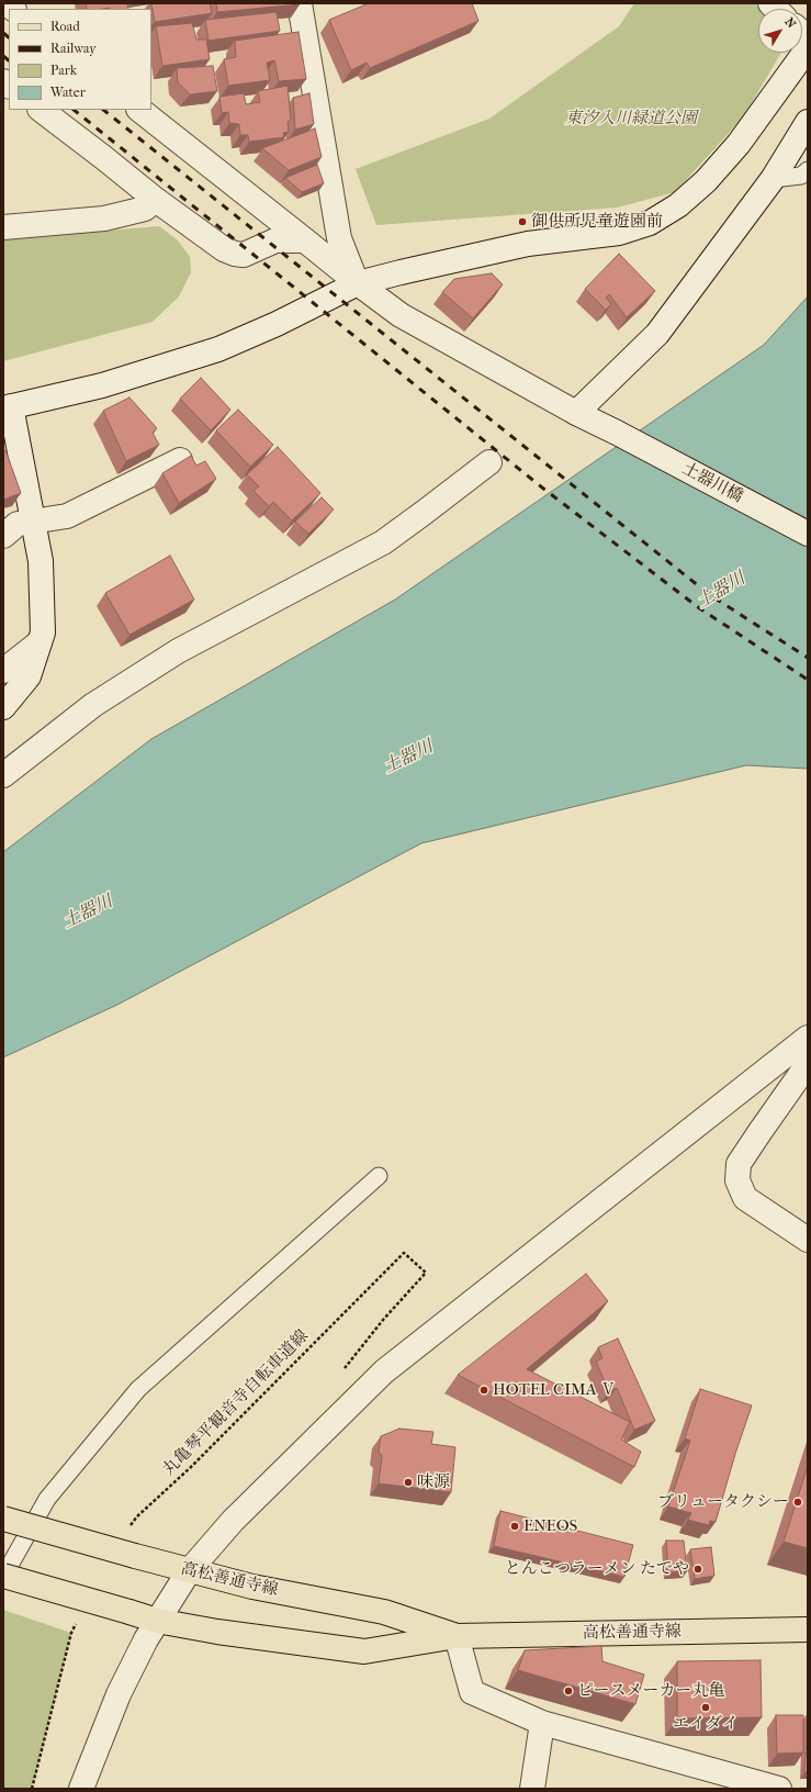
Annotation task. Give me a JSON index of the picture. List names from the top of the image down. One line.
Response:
{"streets":{"main road":["高松善通寺線"],"street":["土器川橋"],"path":["丸亀琴平観音寺自転車道線"]},"water":["土器川"],"parks":["東汐入川緑道公園"],"places":["御供所児童遊園前","HOTEL CIMA Ⅴ","味源","ブリュータクシー","ENEOS","とんこつラーメン たでや","ピースメーカー丸亀","エイダイ"],"legend":["Road","Railway","Park","Water"],"north":"top right"}
